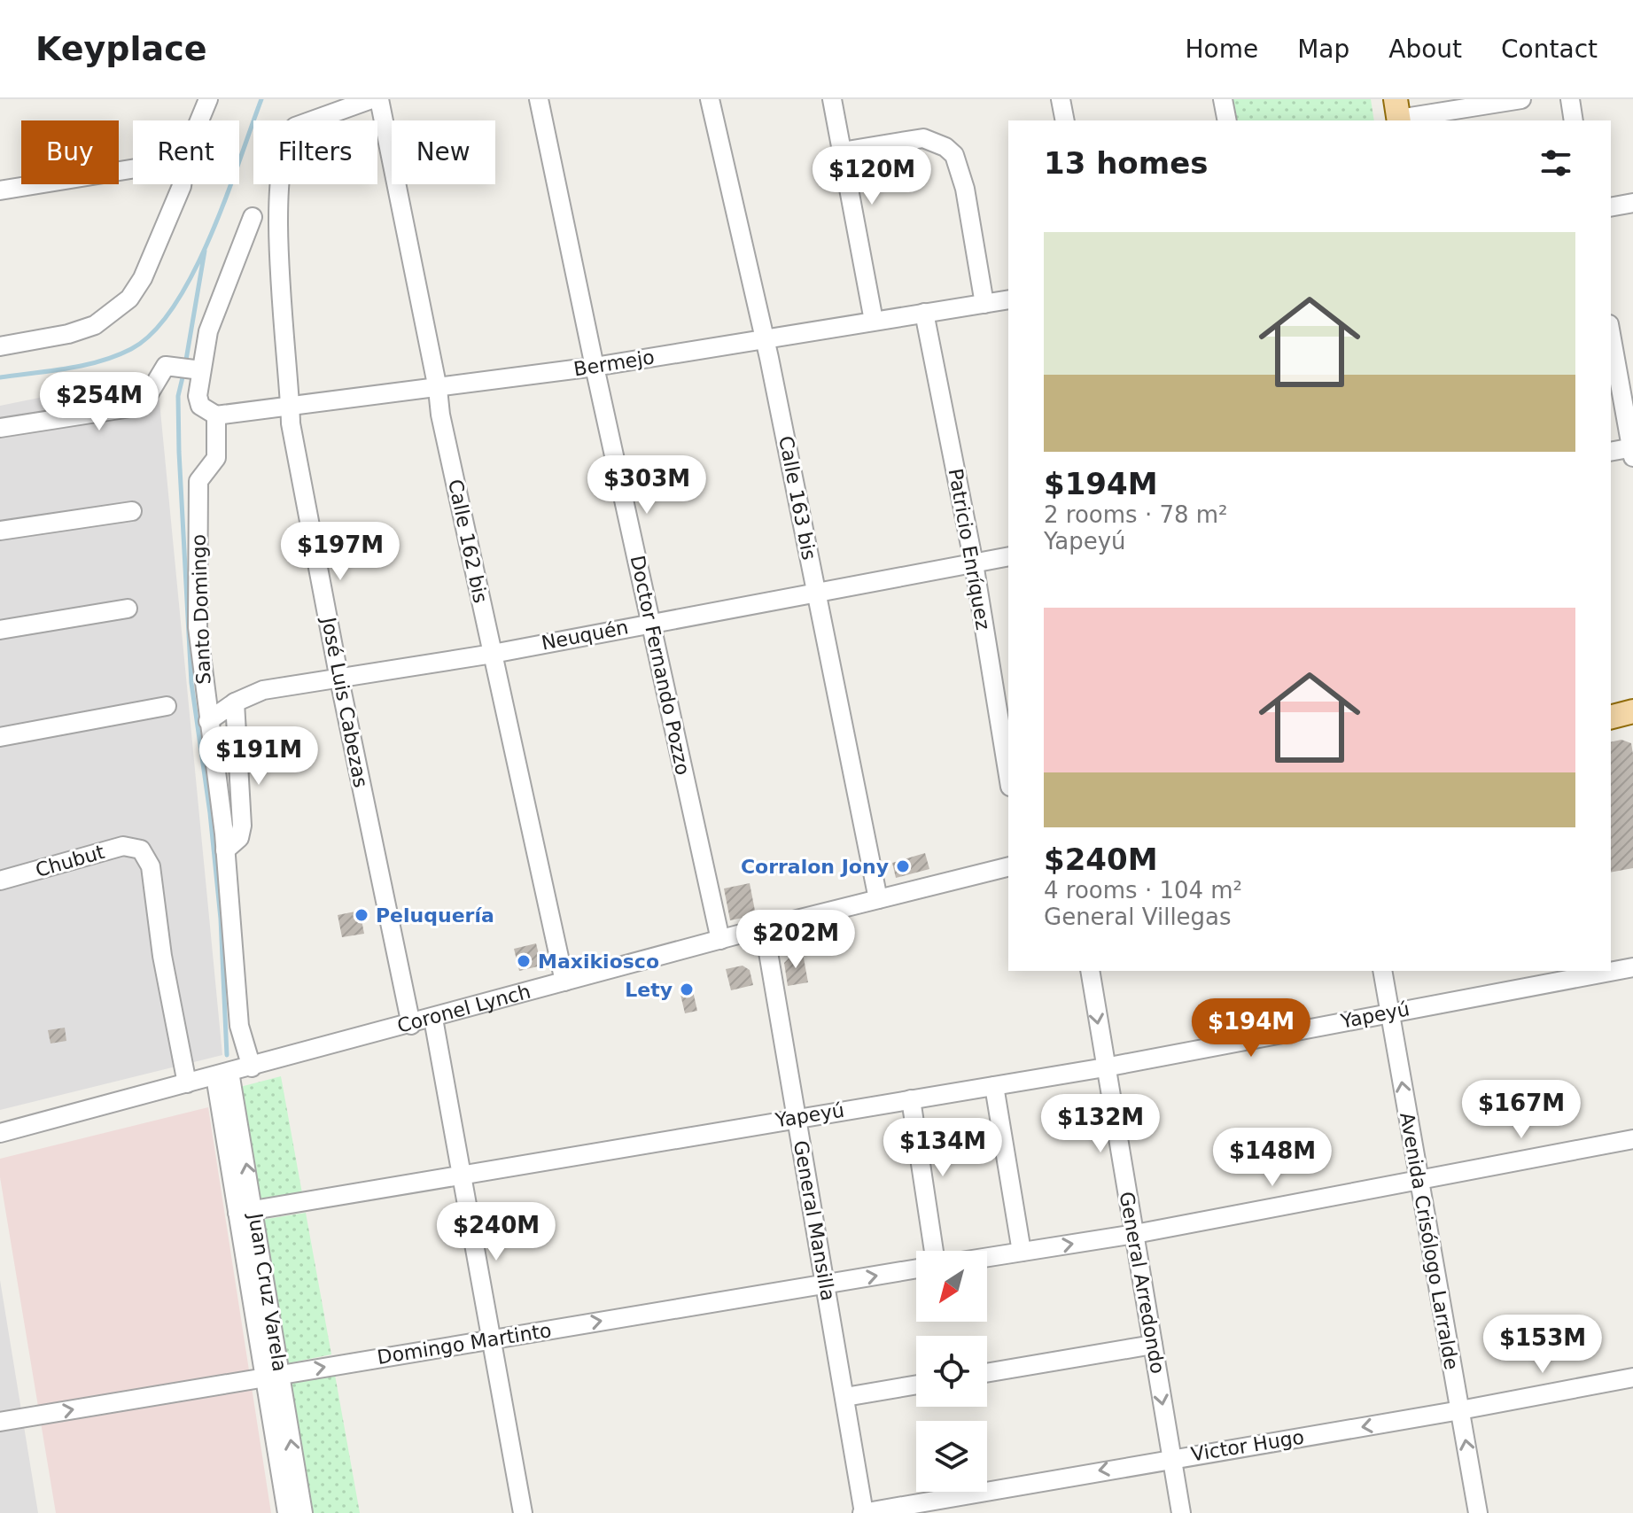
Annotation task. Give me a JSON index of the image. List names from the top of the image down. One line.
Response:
{"streets":{"street":["Bermejo","Calle 163 bis","Calle 162 bis","Patricio Enríquez","Santo Domingo","Neuquén","Doctor Fernando Pozzo","José Luis Cabezas","Chubut","Coronel Lynch","Yapeyú","General Mansilla","Avenida Crisólogo Larralde","General Arredondo","Juan Cruz Varela","Domingo Martinto","Victor Hugo"]},"crossings":[["Bermejo","Calle 163 bis"],["Bermejo","Calle 162 bis"],["Bermejo","Patricio Enríquez"],["Bermejo","Santo Domingo"],["Bermejo","Doctor Fernando Pozzo"],["Bermejo","José Luis Cabezas"],["Calle 163 bis","Neuquén"],["Calle 163 bis","Coronel Lynch"],["Calle 162 bis","Neuquén"],["Calle 162 bis","Coronel Lynch"],["Patricio Enríquez","Neuquén"],["Santo Domingo","Neuquén"],["Santo Domingo","Coronel Lynch"],["Neuquén","Doctor Fernando Pozzo"],["Neuquén","José Luis Cabezas"],["Doctor Fernando Pozzo","Coronel Lynch"],["José Luis Cabezas","Coronel Lynch"],["Chubut","Coronel Lynch"],["Coronel Lynch","General Mansilla"],["Coronel Lynch","Juan Cruz Varela"],["Yapeyú","General Mansilla"],["Yapeyú","Avenida Crisólogo Larralde"],["Yapeyú","General Arredondo"],["Yapeyú","Juan Cruz Varela"],["General Mansilla","Domingo Martinto"],["General Mansilla","Victor Hugo"],["Avenida Crisólogo Larralde","Victor Hugo"],["General Arredondo","Victor Hugo"],["Juan Cruz Varela","Domingo Martinto"]],"one_way":["Avenida Crisólogo Larralde","General Arredondo","Domingo Martinto"],"places":["Corralon Jony","Peluquería","Maxikiosco","Lety"],"north":"bottom left","page":{"header":"Keyplace","nav":["Home","Map","About","Contact"],"chip":["Buy","Rent","Filters","New"],"heading":"13 homes","price":["$120M","$254M","$303M","$197M","$191M","$202M","$194M","$167M","$132M","$134M","$148M","$240M","$153M"],"list":[{"name":"$194M","note":"2 rooms · 78 m² · Yapeyú"},{"name":"$240M","note":"4 rooms · 104 m² · General Villegas"}]}}
